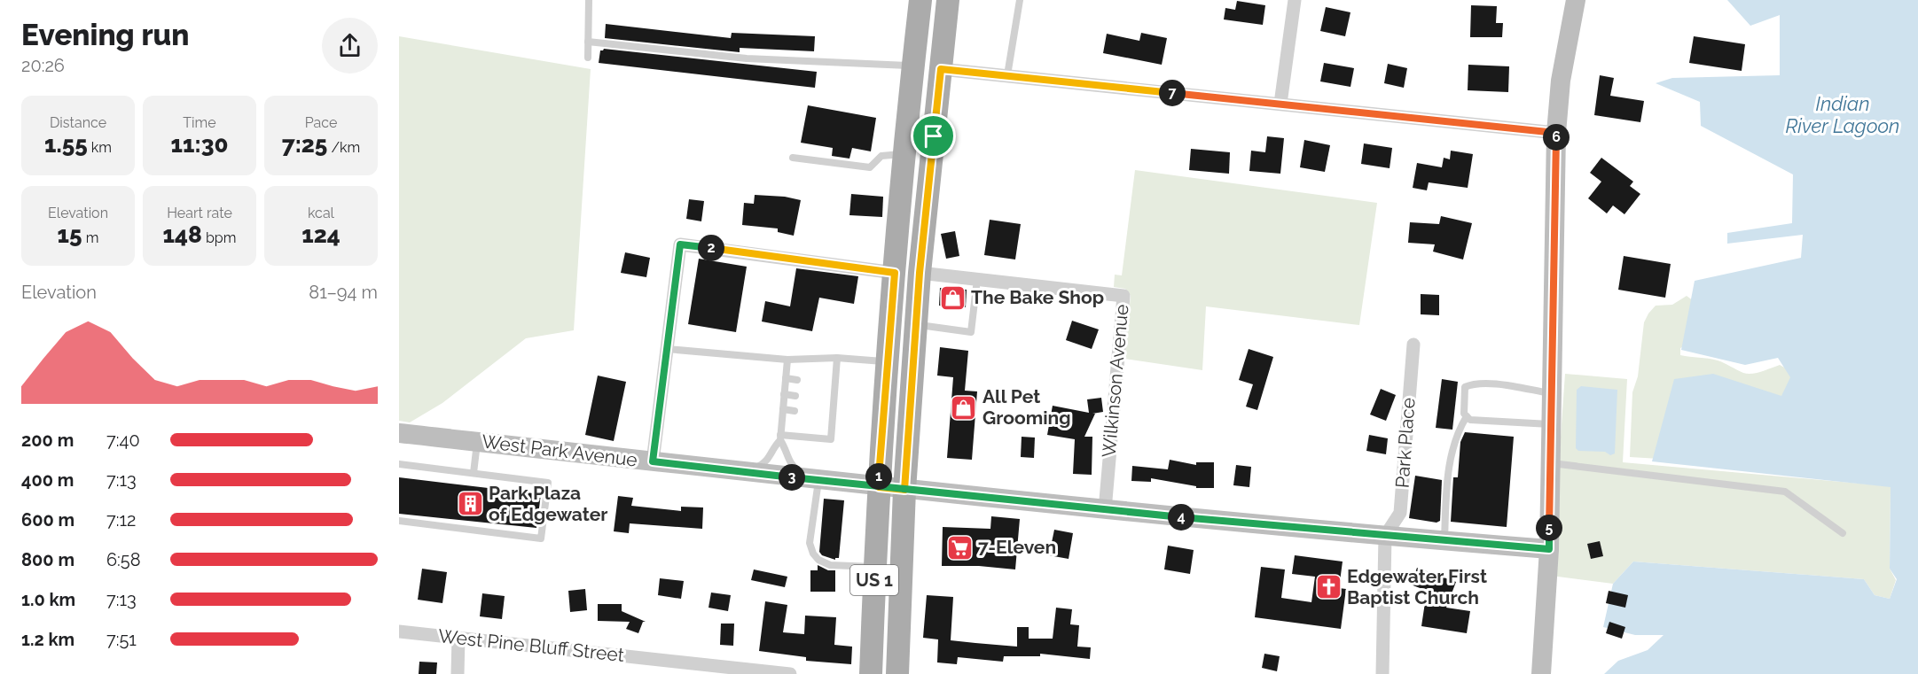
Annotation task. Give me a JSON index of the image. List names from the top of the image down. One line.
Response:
{"streets":{"main road":["US 1"],"street":["Wilkinson Avenue","Park Place","West Park Avenue","West Pine Bluff Street"]},"crossings":[["Wilkinson Avenue","West Park Avenue"],["Wilkinson Avenue","US 1"],["Park Place","West Park Avenue"],["West Park Avenue","US 1"]],"water":["Indian River Lagoon"],"places":{"shop":["The Bake Shop","All Pet Grooming"],"building":["Park Plaza of Edgewater"],"supermarket":["7-Eleven"],"church":["Edgewater First Baptist Church"]},"page":{"heading":["Evening run","20:26"],"pins":["7","6","2","1","3","4","5"],"stats":[["Distance","1.55 km"],["Time","11:30"],["Pace","7:25 /km"],["Elevation","15 m"],["Heart rate","148 bpm"],["kcal","124"]],"chart":["Elevation","81–94 m"],"list":[{"name":"200 m","note":"7:40"},{"name":"400 m","note":"7:13"},{"name":"600 m","note":"7:12"},{"name":"800 m","note":"6:58"},{"name":"1.0 km","note":"7:13"},{"name":"1.2 km","note":"7:51"}]}}
